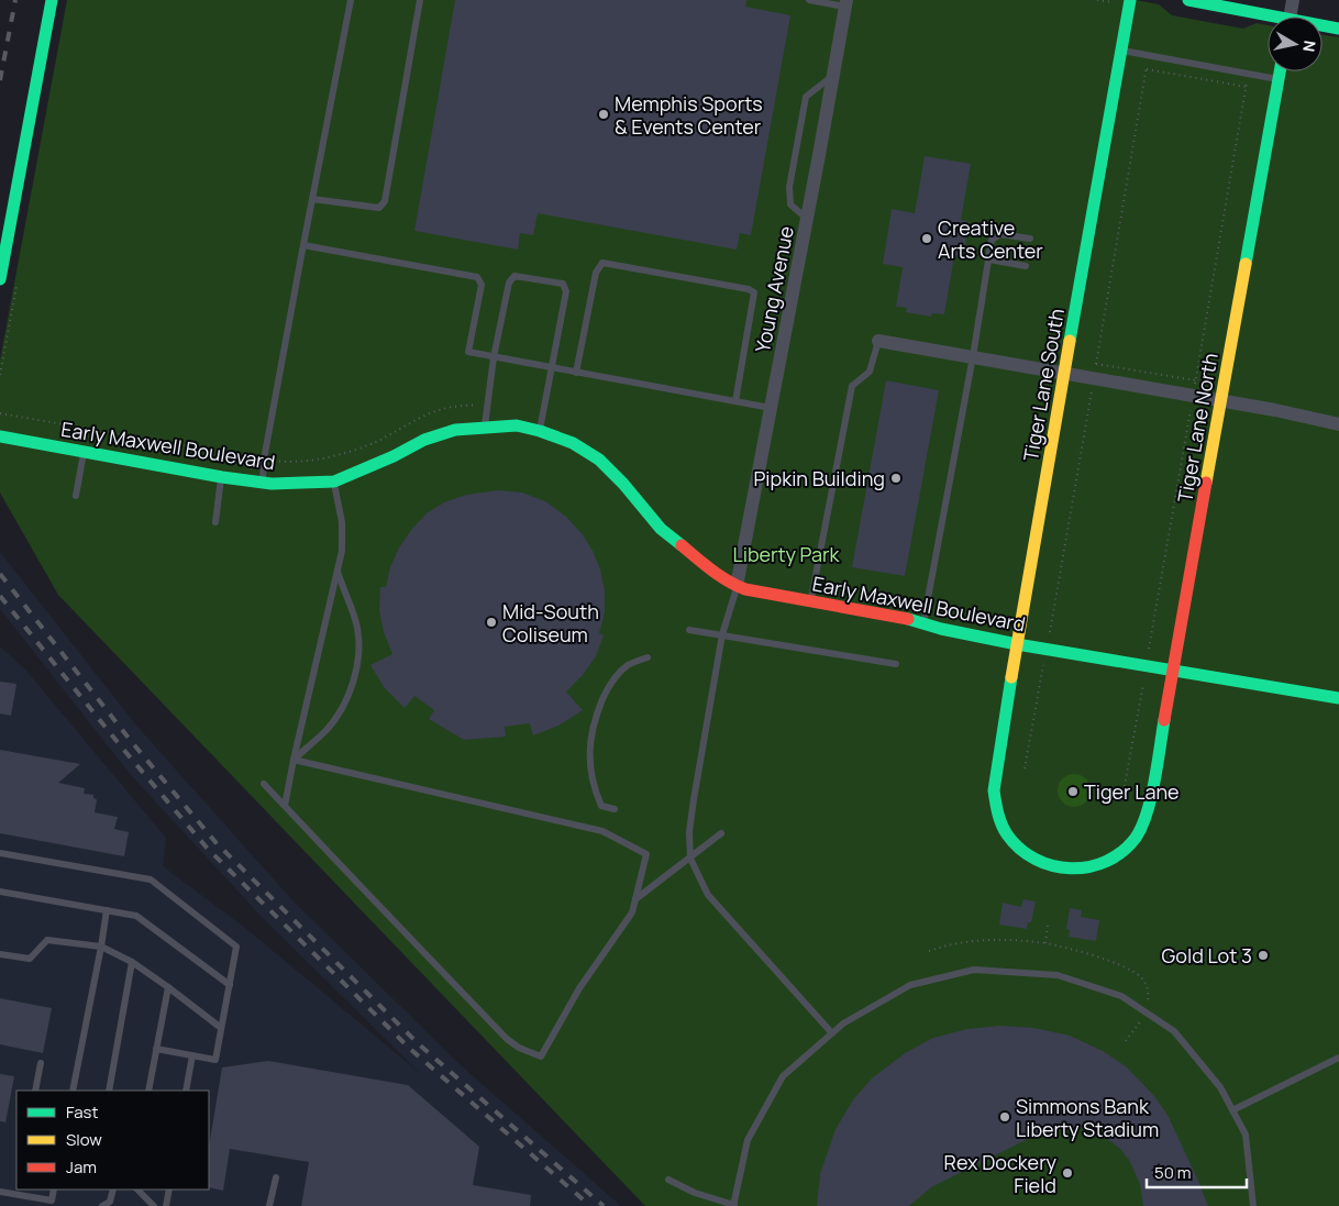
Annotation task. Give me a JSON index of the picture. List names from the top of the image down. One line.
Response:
{"streets":{"street":["Young Avenue","Tiger Lane South","Tiger Lane North","Early Maxwell Boulevard"]},"crossings":[["Young Avenue","Early Maxwell Boulevard"],["Tiger Lane South","Tiger Lane North"],["Tiger Lane South","Early Maxwell Boulevard"],["Tiger Lane North","Early Maxwell Boulevard"]],"parks":["Liberty Park"],"places":["Memphis Sports & Events Center","Creative Arts Center","Pipkin Building","Mid-South Coliseum","Tiger Lane","Gold Lot 3","Simmons Bank Liberty Stadium","Rex Dockery Field"],"legend":["Fast","Slow","Jam"],"scale_bar":"50 m","north":"right"}
